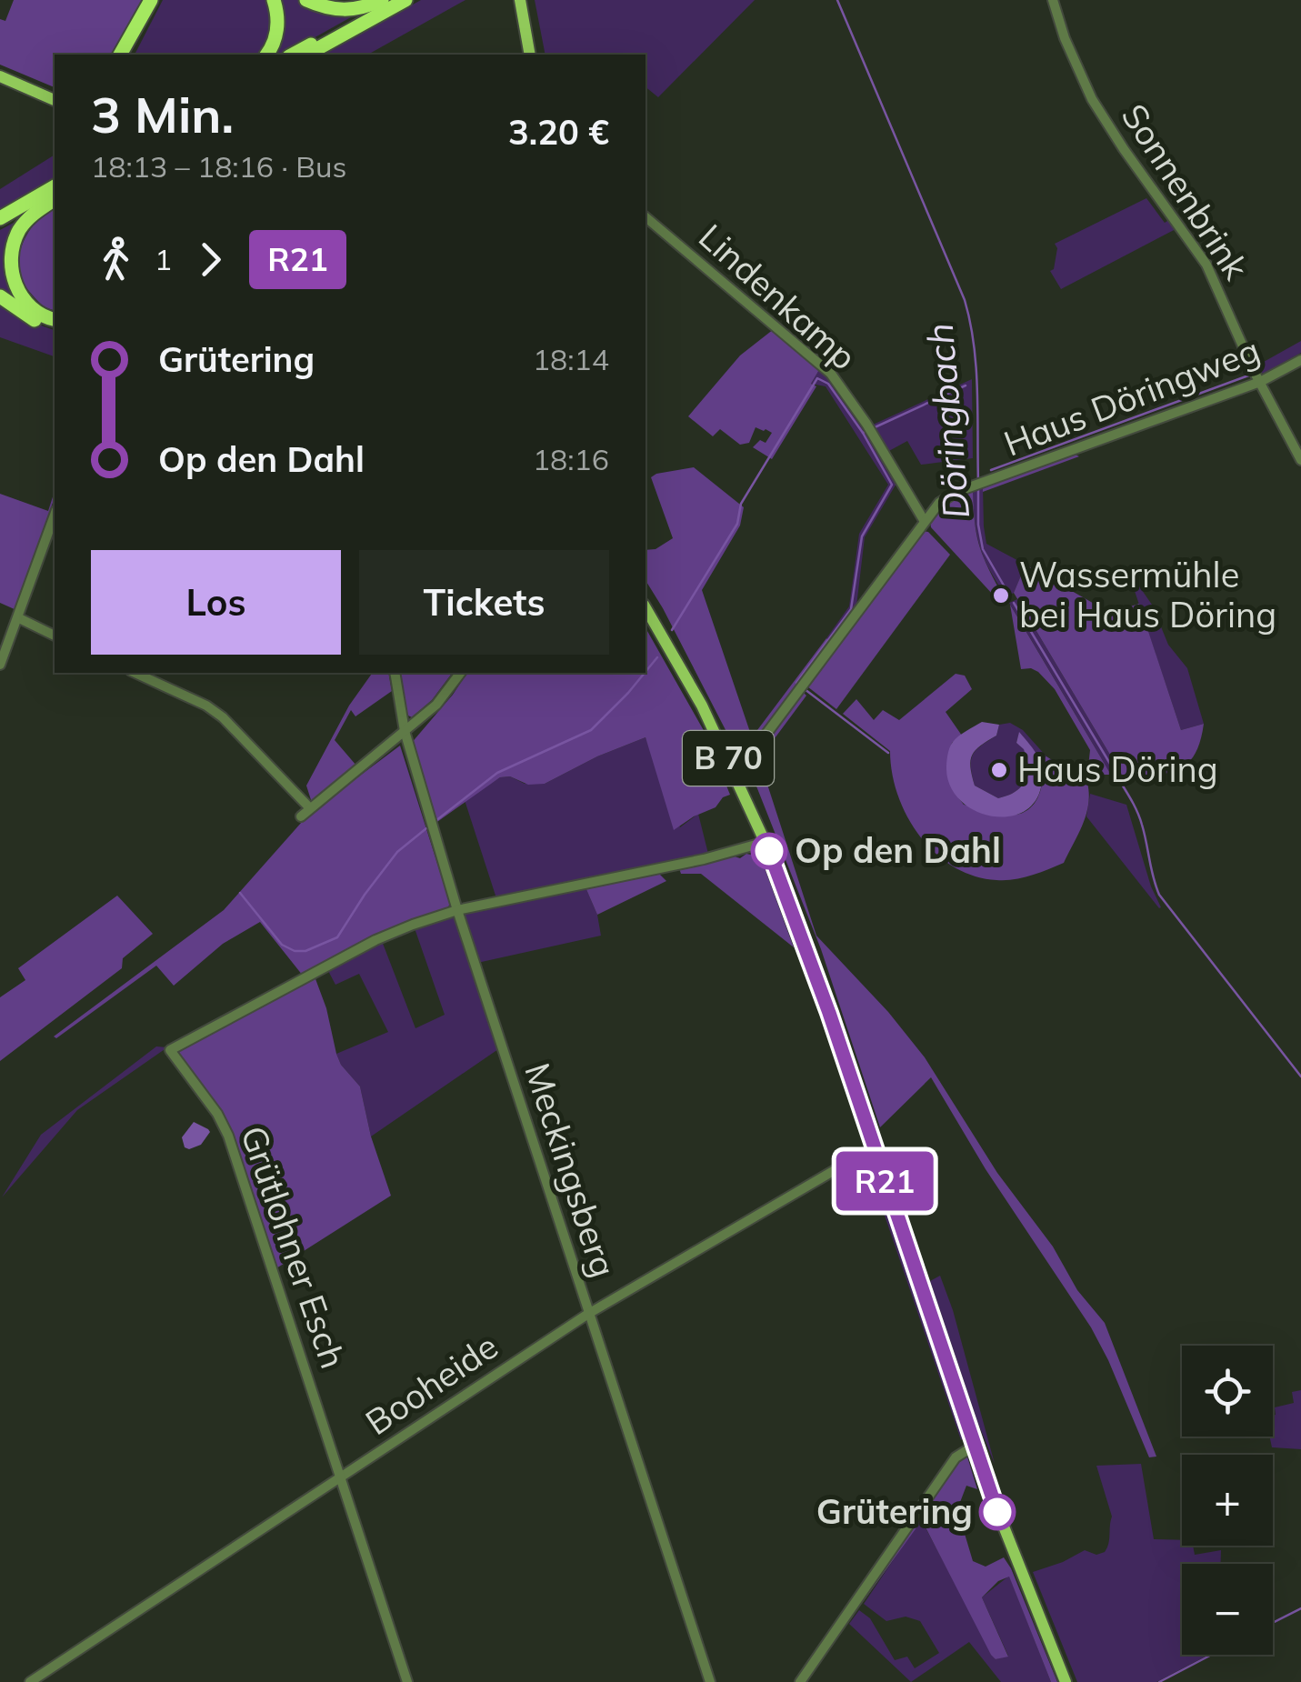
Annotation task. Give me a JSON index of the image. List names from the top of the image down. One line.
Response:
{"streets":{"main road":["B 70"],"street":["Sonnenbrink","Lindenkamp","Haus Döringweg","Meckingsberg","Grütlohner Esch","Booheide"]},"crossings":[["Sonnenbrink","Haus Döringweg"],["Lindenkamp","Haus Döringweg"],["Haus Döringweg","B 70"],["B 70","Booheide"],["Meckingsberg","Grütlohner Esch"],["Meckingsberg","Booheide"],["Grütlohner Esch","Booheide"]],"water":["Döringbach"],"places":["Wassermühle bei Haus Döring","Haus Döring","Op den Dahl","Grütering"],"lines":["bus line R21"],"page":{"on_map":"R21","heading":["3 Min.","18:13 – 18:16 · Bus","3.20 €"],"legs":["1","R21"],"list":[{"name":"Grütering","value":"18:14"},{"name":"Op den Dahl","value":"18:16"}],"buttons":["Los","Tickets"],"map_buttons":["+","−"]}}
